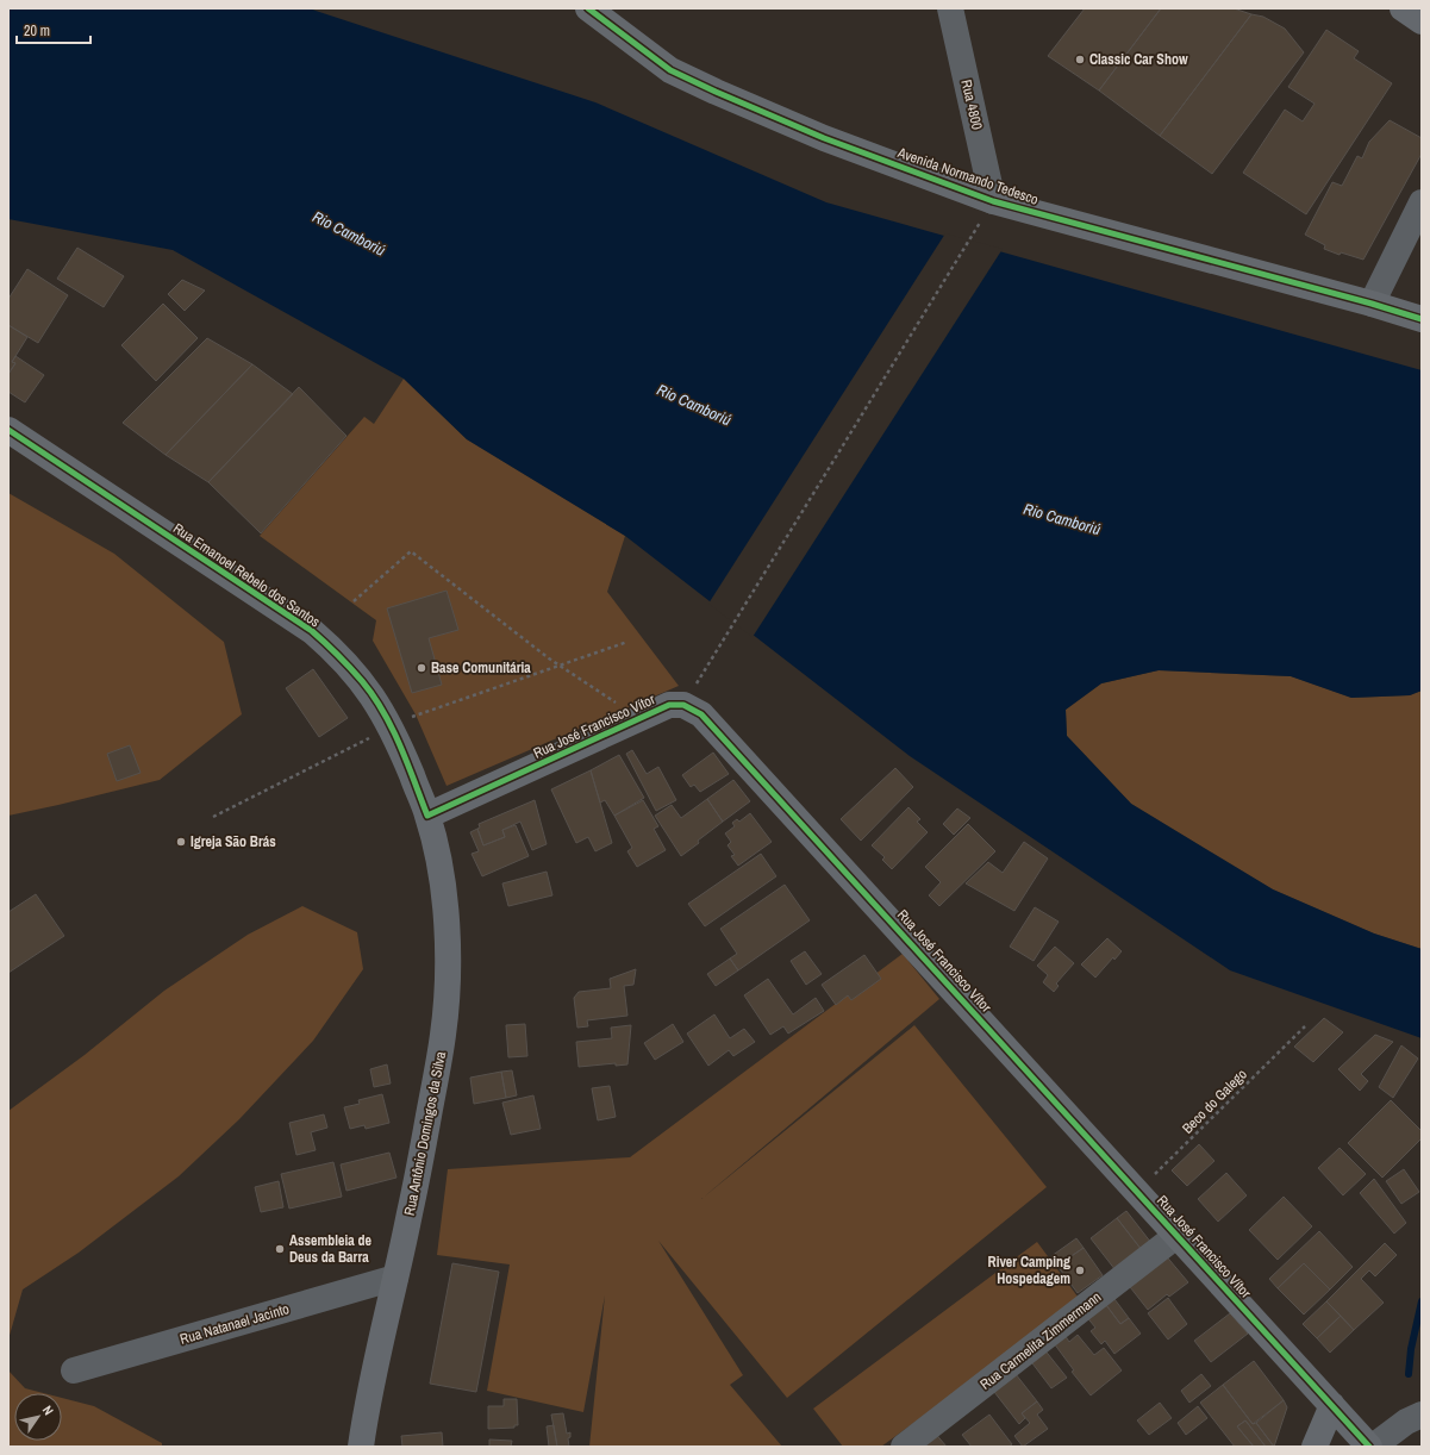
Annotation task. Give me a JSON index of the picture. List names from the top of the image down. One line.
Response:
{"streets":{"main road":["Avenida Normando Tedesco","Rua Emanoel Rebelo dos Santos","Rua José Francisco Vítor","Rua Antônio Domingos da Silva"],"street":["Rua 4800","Rua Natanael Jacinto","Rua Carmelita Zimmermann"],"path":["Beco do Galego"]},"crossings":[["Rua 4800","Avenida Normando Tedesco"],["Rua Emanoel Rebelo dos Santos","Rua José Francisco Vítor"],["Rua Emanoel Rebelo dos Santos","Rua Antônio Domingos da Silva"],["Rua José Francisco Vítor","Beco do Galego"],["Rua José Francisco Vítor","Rua Antônio Domingos da Silva"],["Rua José Francisco Vítor","Rua Carmelita Zimmermann"],["Rua Antônio Domingos da Silva","Rua Natanael Jacinto"]],"water":["Rio Camboriú"],"places":["Classic Car Show","Base Comunitária","Igreja São Brás","Assembleia de Deus da Barra","River Camping Hospedagem"],"scale_bar":"20 m","north":"top right"}
